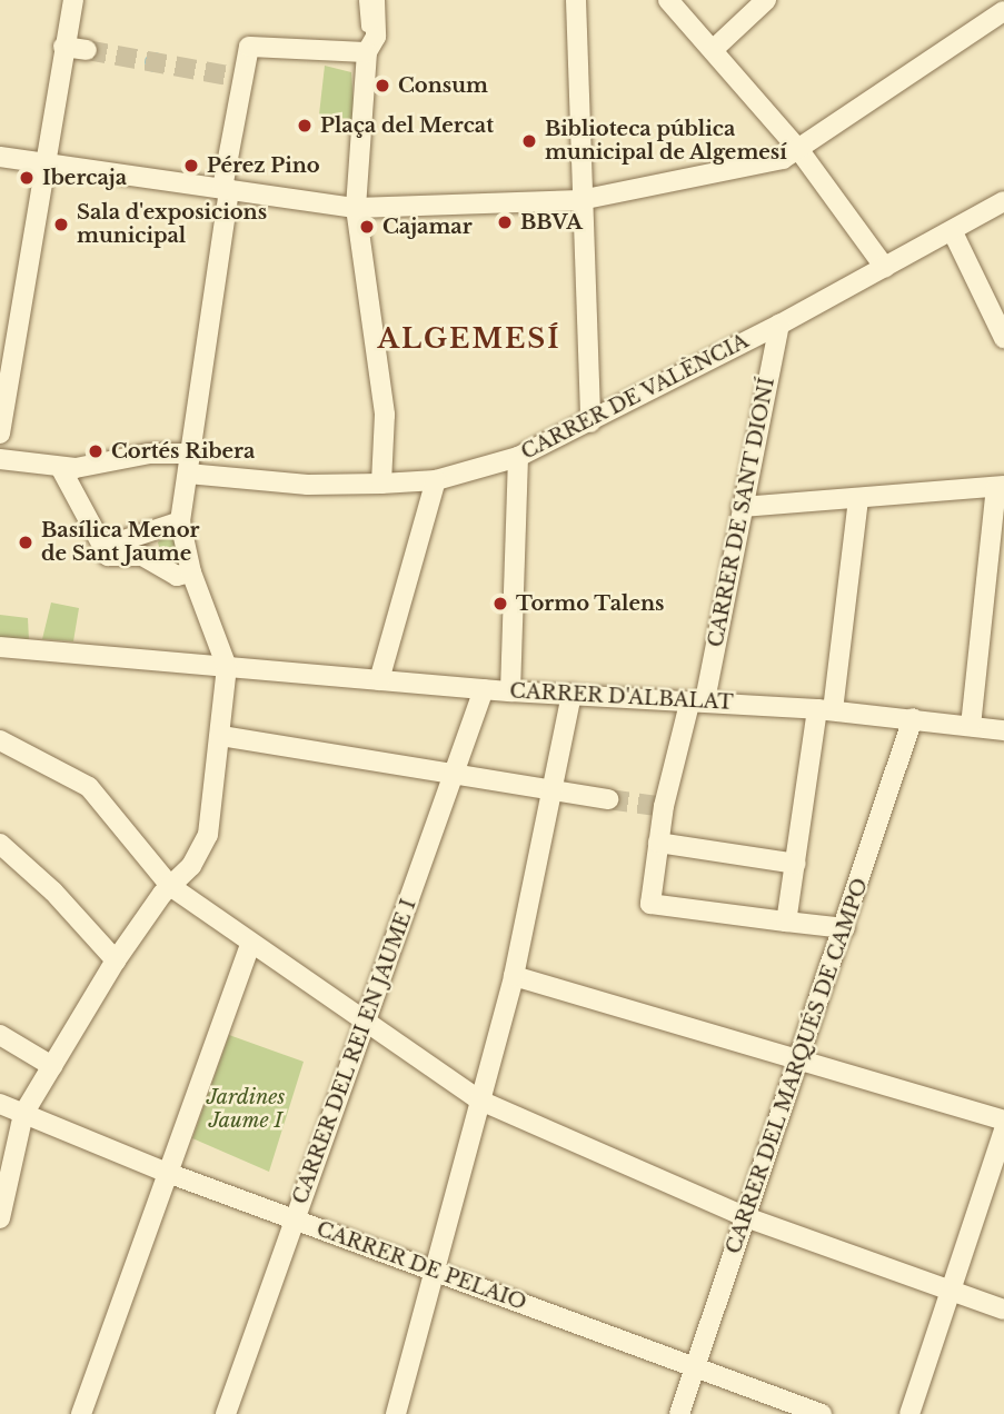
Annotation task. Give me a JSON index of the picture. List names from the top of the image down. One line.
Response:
{"streets":{"street":["CARRER DE VALÈNCIA","CARRER DE SANT DIONÍ","CARRER D'ALBALAT","CARRER DEL REI EN JAUME I","CARRER DEL MARQUÉS DE CAMPO","CARRER DE PELAIO"]},"crossings":[["CARRER DE VALÈNCIA","CARRER DE SANT DIONÍ"],["CARRER DE SANT DIONÍ","CARRER D'ALBALAT"],["CARRER D'ALBALAT","CARRER DEL REI EN JAUME I"],["CARRER D'ALBALAT","CARRER DEL MARQUÉS DE CAMPO"],["CARRER DEL REI EN JAUME I","CARRER DE PELAIO"],["CARRER DEL MARQUÉS DE CAMPO","CARRER DE PELAIO"]],"districts":["ALGEMESÍ"],"parks":["Jardines Jaume I"],"places":["Consum","Plaça del Mercat","Biblioteca pública municipal de Algemesí","Pérez Pino","Ibercaja","BBVA","Sala d'exposicions municipal","Cajamar","Cortés Ribera","Basílica Menor de Sant Jaume","Tormo Talens"]}
